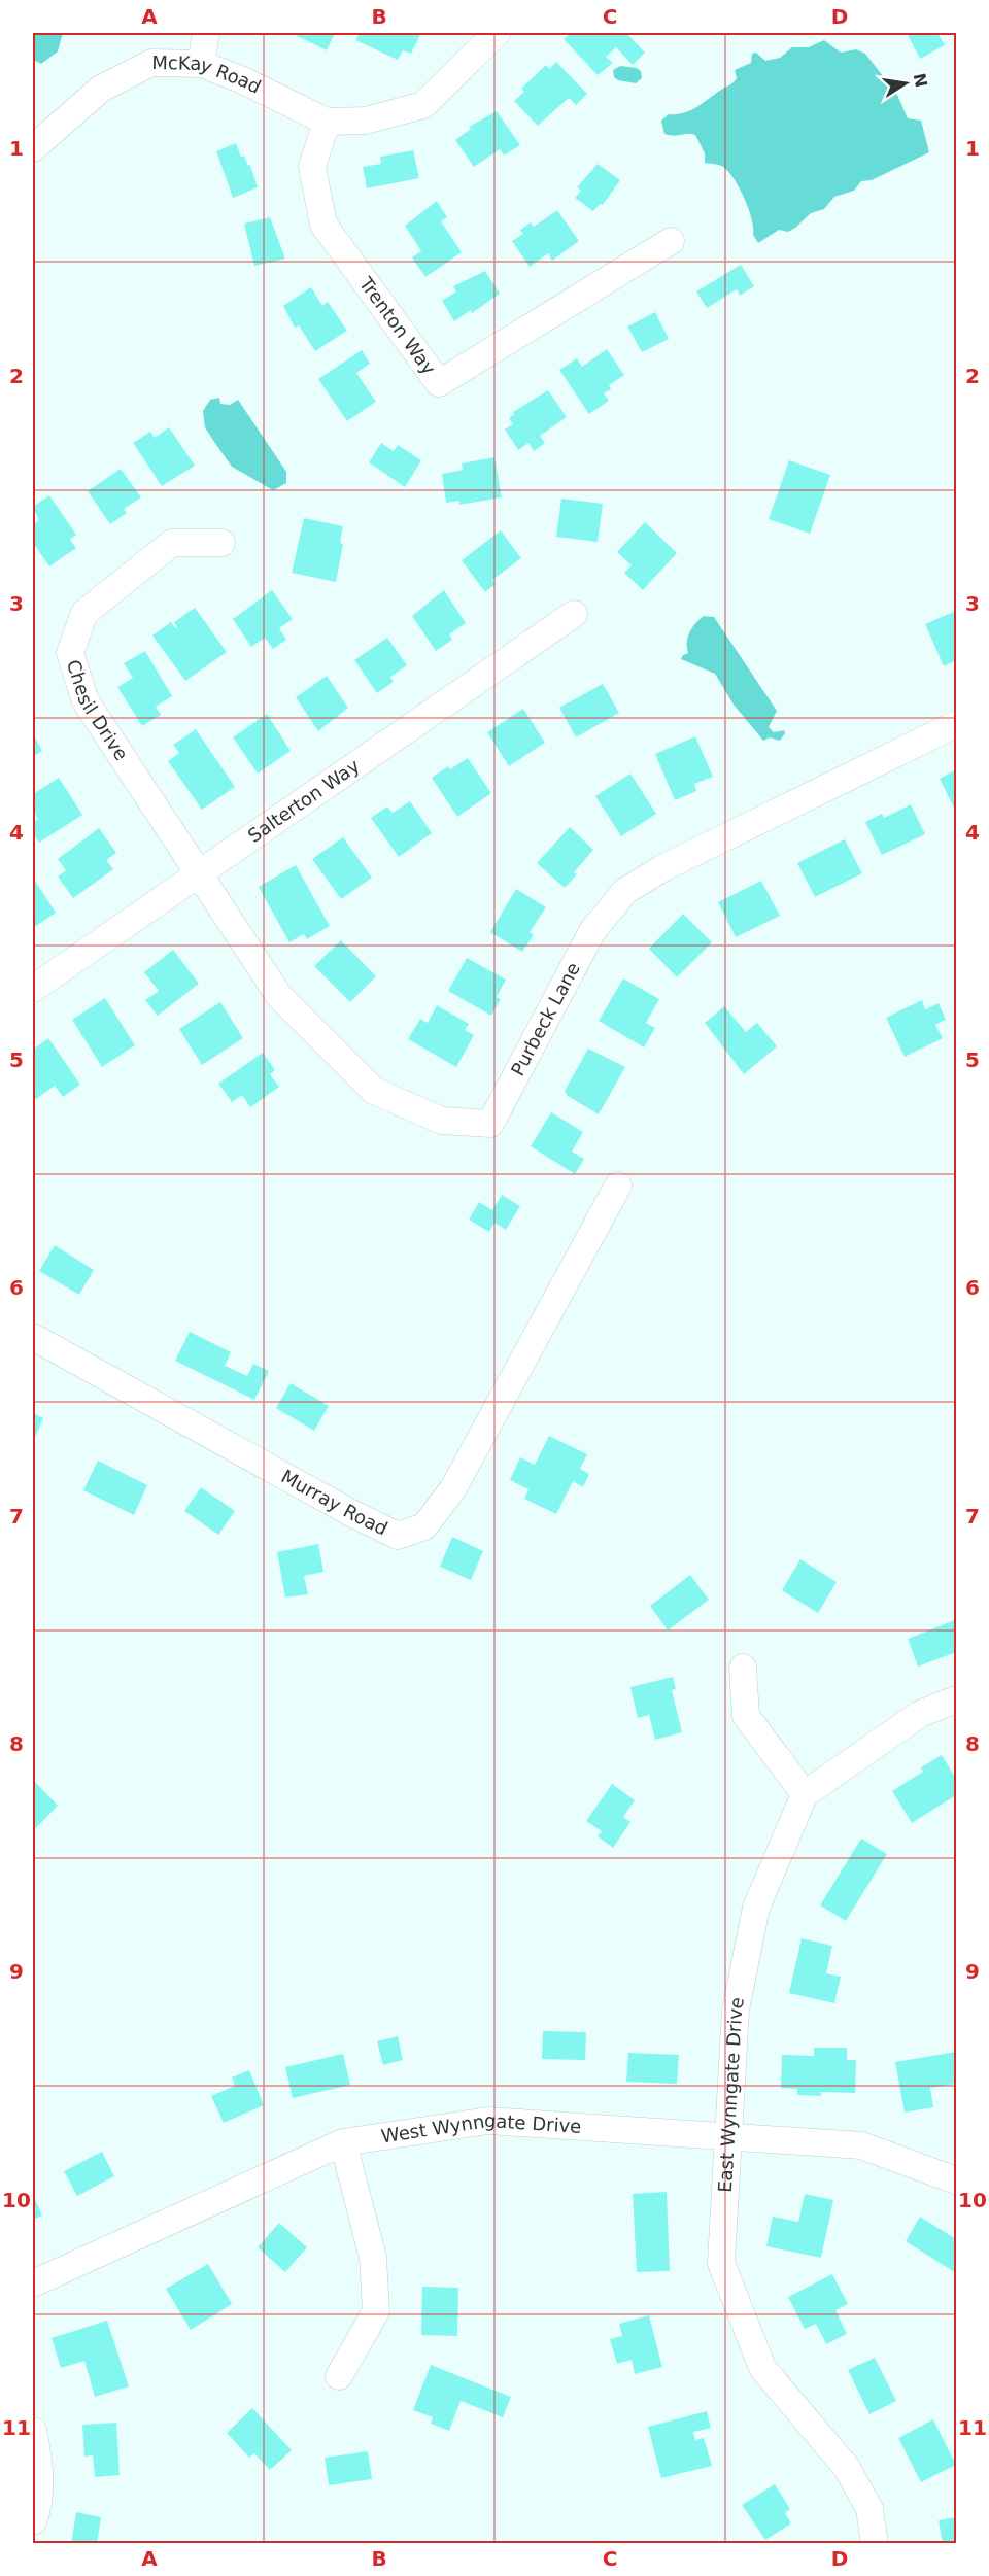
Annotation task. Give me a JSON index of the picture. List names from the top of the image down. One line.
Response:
{"streets":{"street":["McKay Road","Trenton Way","Chesil Drive","Salterton Way","Purbeck Lane","Murray Road","East Wynngate Drive","West Wynngate Drive"]},"crossings":[["McKay Road","Trenton Way"],["Chesil Drive","Salterton Way"],["Chesil Drive","Purbeck Lane"],["Salterton Way","Purbeck Lane"],["East Wynngate Drive","West Wynngate Drive"]],"north":"right","grid":{"columns":["A","B","C","D"],"rows":["1","2","3","4","5","6","7","8","9","10","11"]}}
